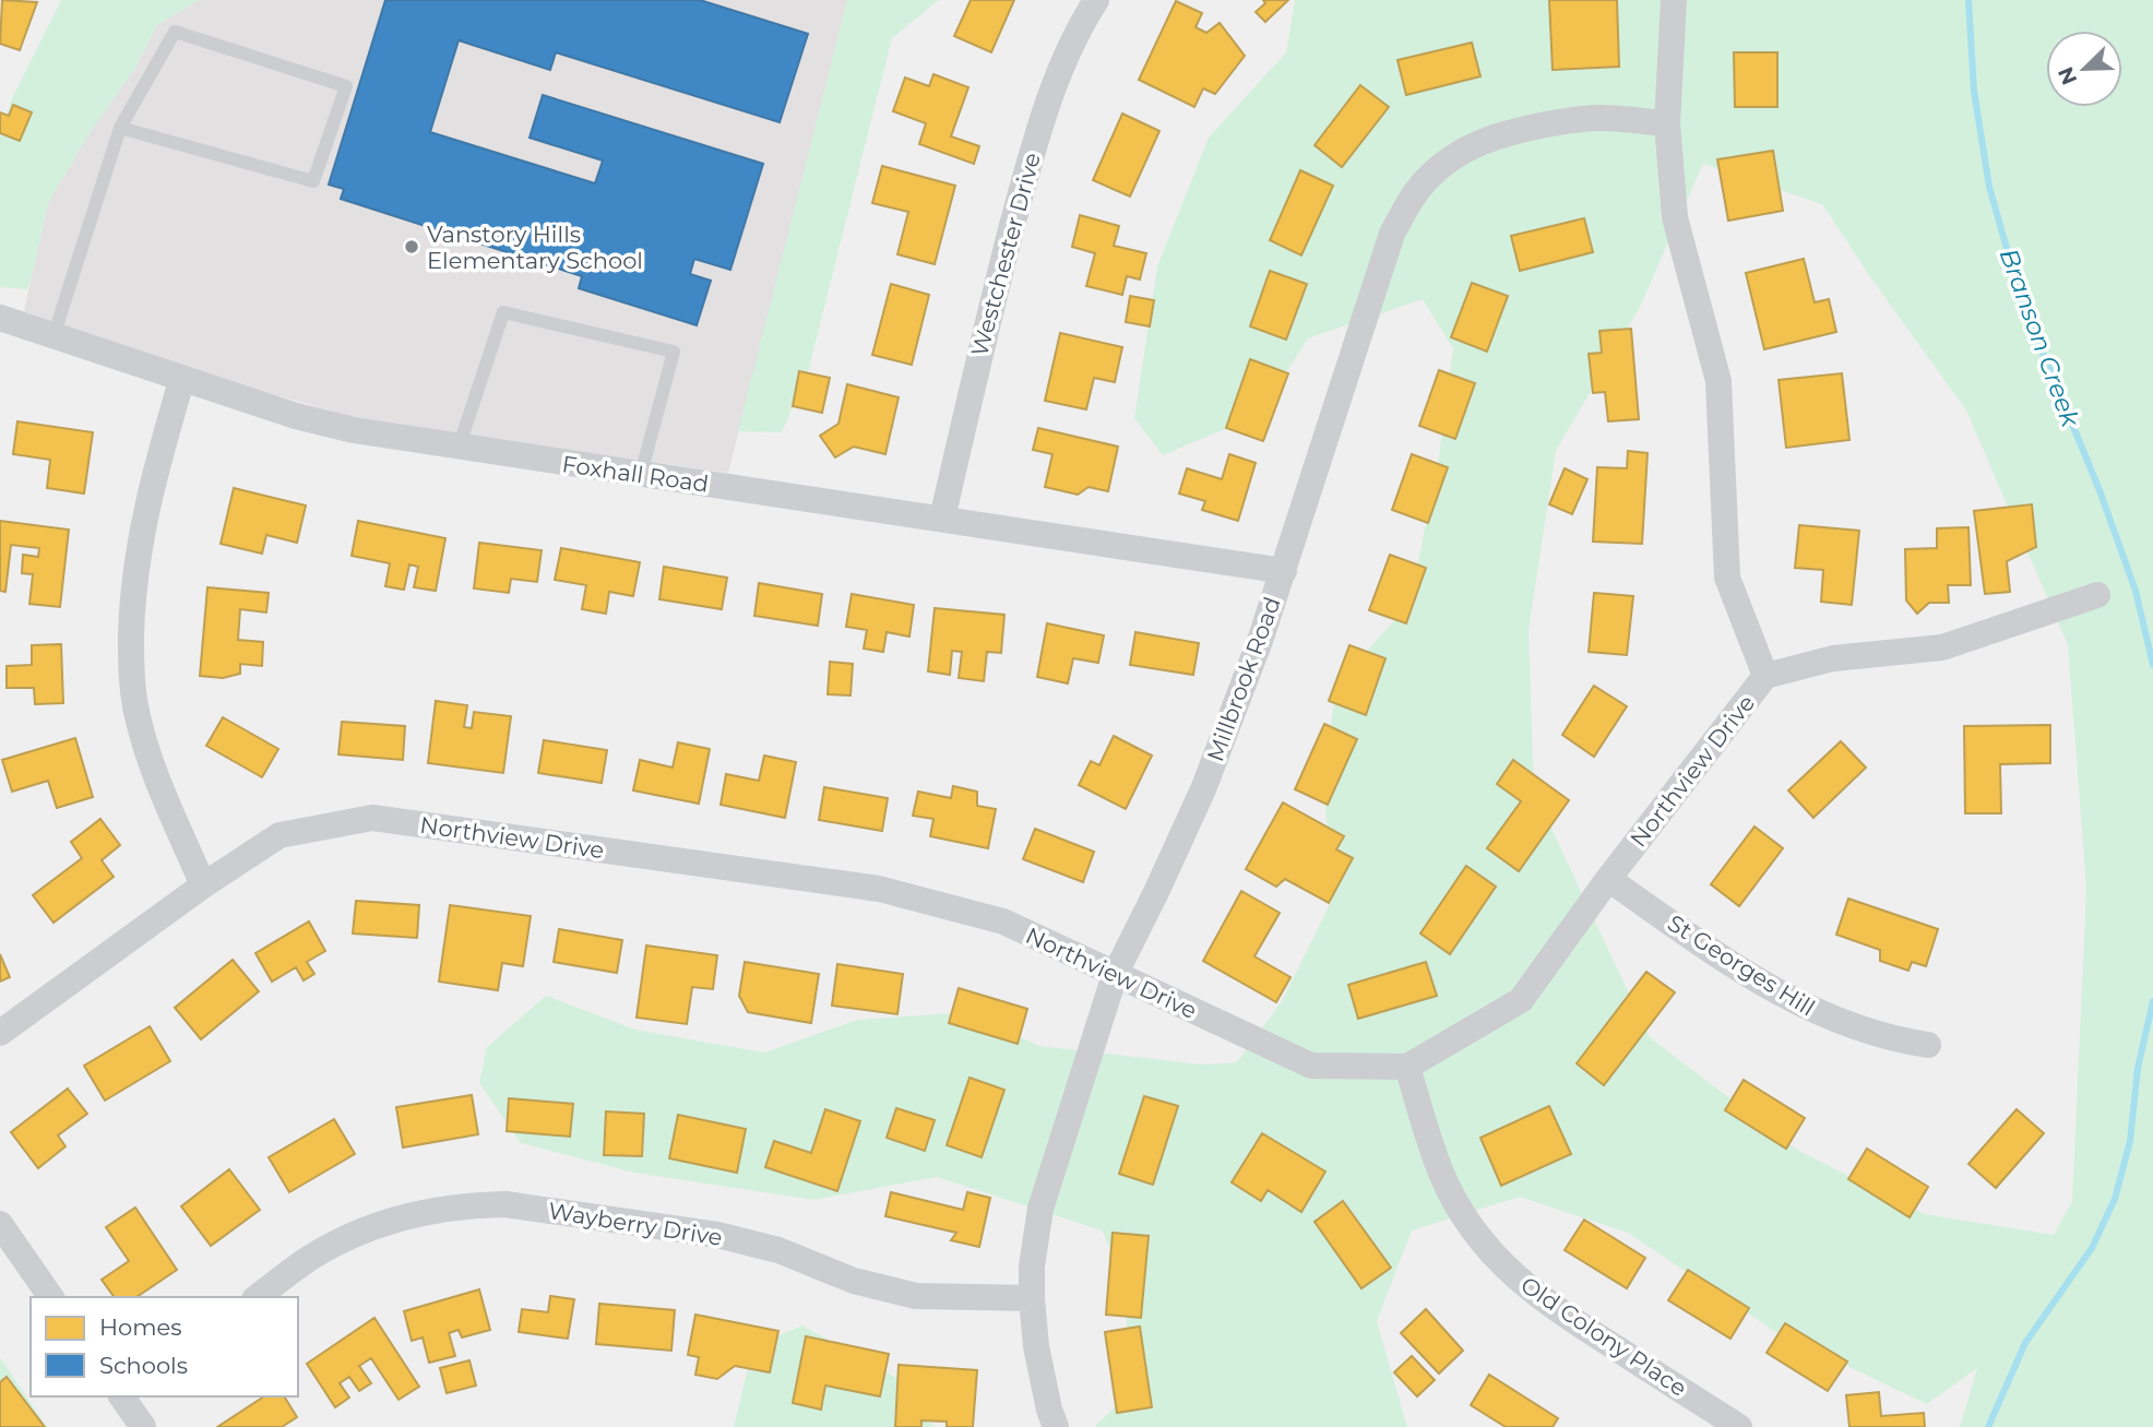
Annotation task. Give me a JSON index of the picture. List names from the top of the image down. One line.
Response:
{"streets":{"street":["Westchester Drive","Foxhall Road","Millbrook Road","Northview Drive","St Georges Hill","Wayberry Drive","Old Colony Place"]},"crossings":[["Westchester Drive","Foxhall Road"],["Foxhall Road","Millbrook Road"],["Millbrook Road","Northview Drive"],["Millbrook Road","Wayberry Drive"],["Northview Drive","St Georges Hill"],["Northview Drive","Old Colony Place"]],"water":["Branson Creek"],"places":["Vanstory Hills Elementary School"],"legend":["Homes","Schools"],"north":"bottom left"}
